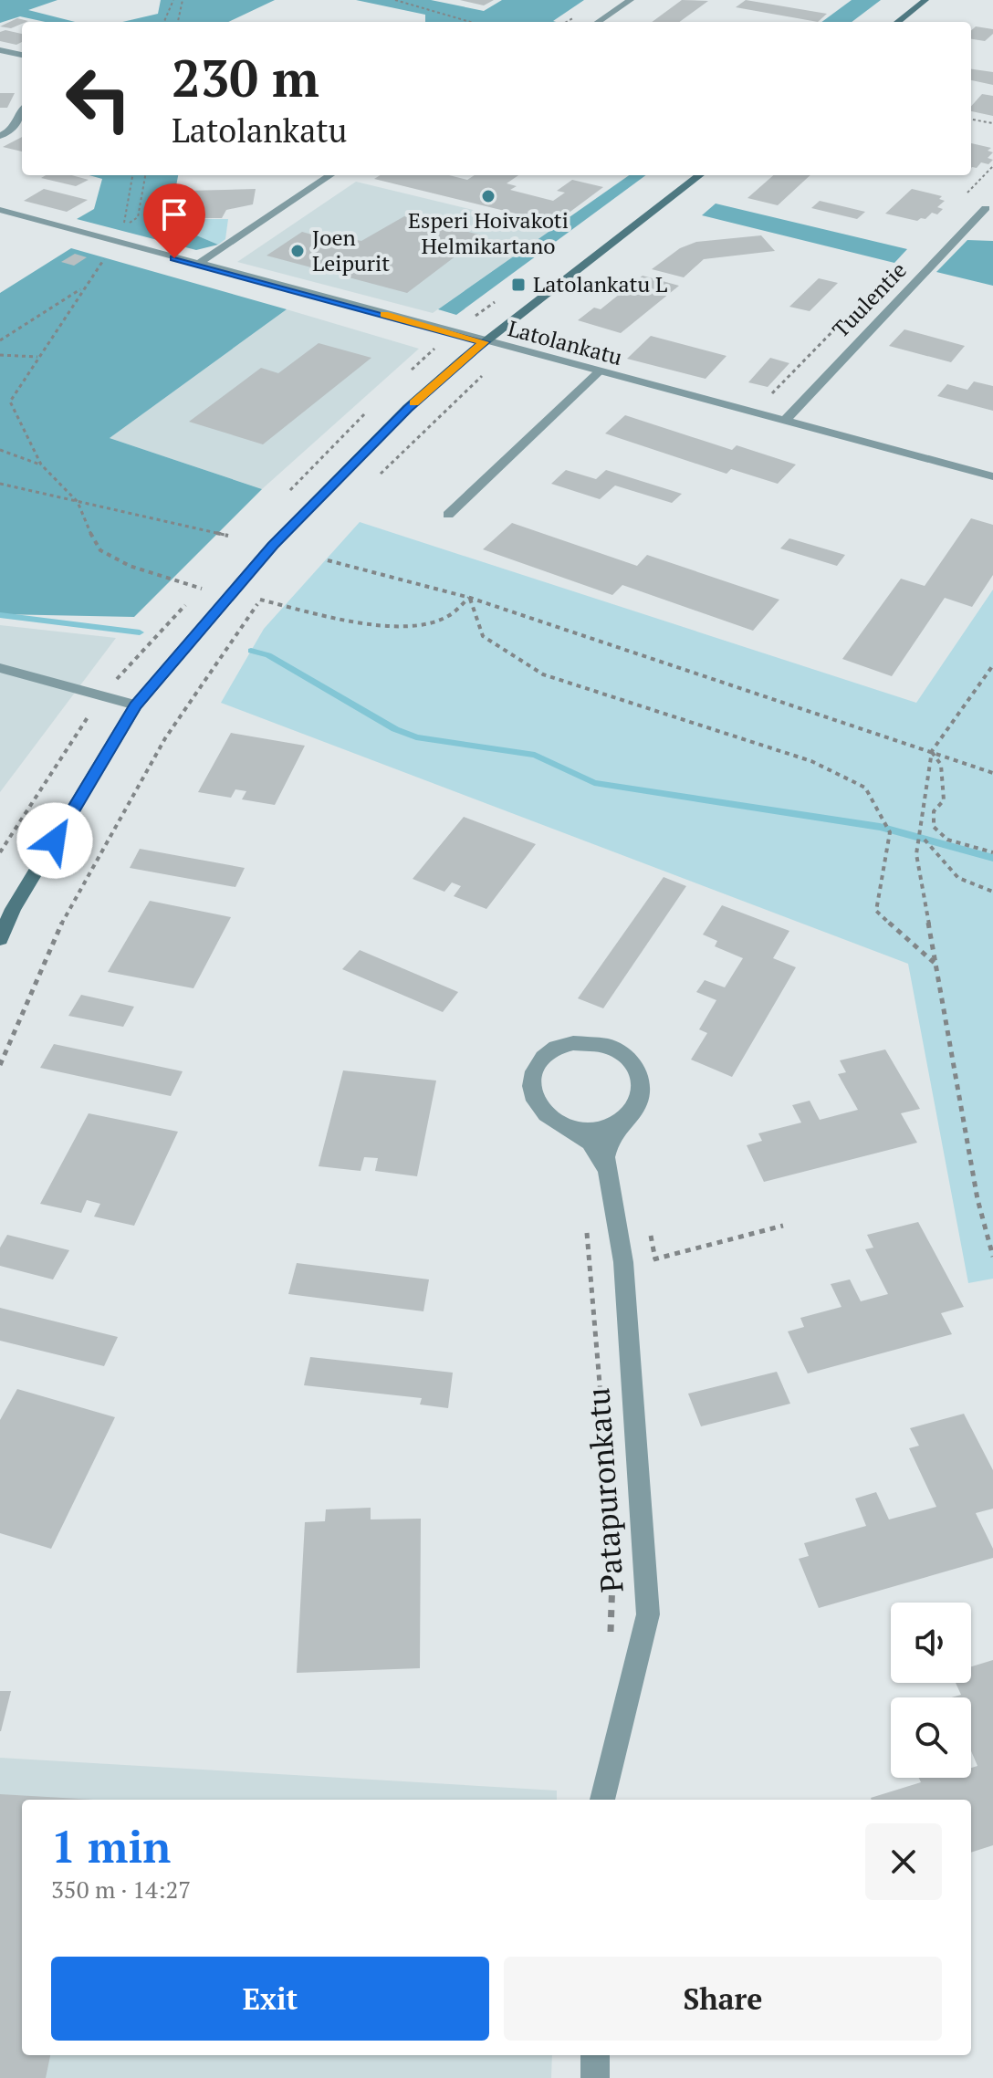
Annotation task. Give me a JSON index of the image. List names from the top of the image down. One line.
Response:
{"streets":{"street":["Tuulentie","Latolankatu","Patapuronkatu"]},"crossings":[["Tuulentie","Latolankatu"]],"places":{"other":["Esperi Hoivakoti Helmikartano","Joen Leipurit"],"transit":["Latolankatu L"]},"page":{"turn":["230 m","Latolankatu"],"heading":["1 min","350 m · 14:27"],"buttons":["Exit","Share"]}}
